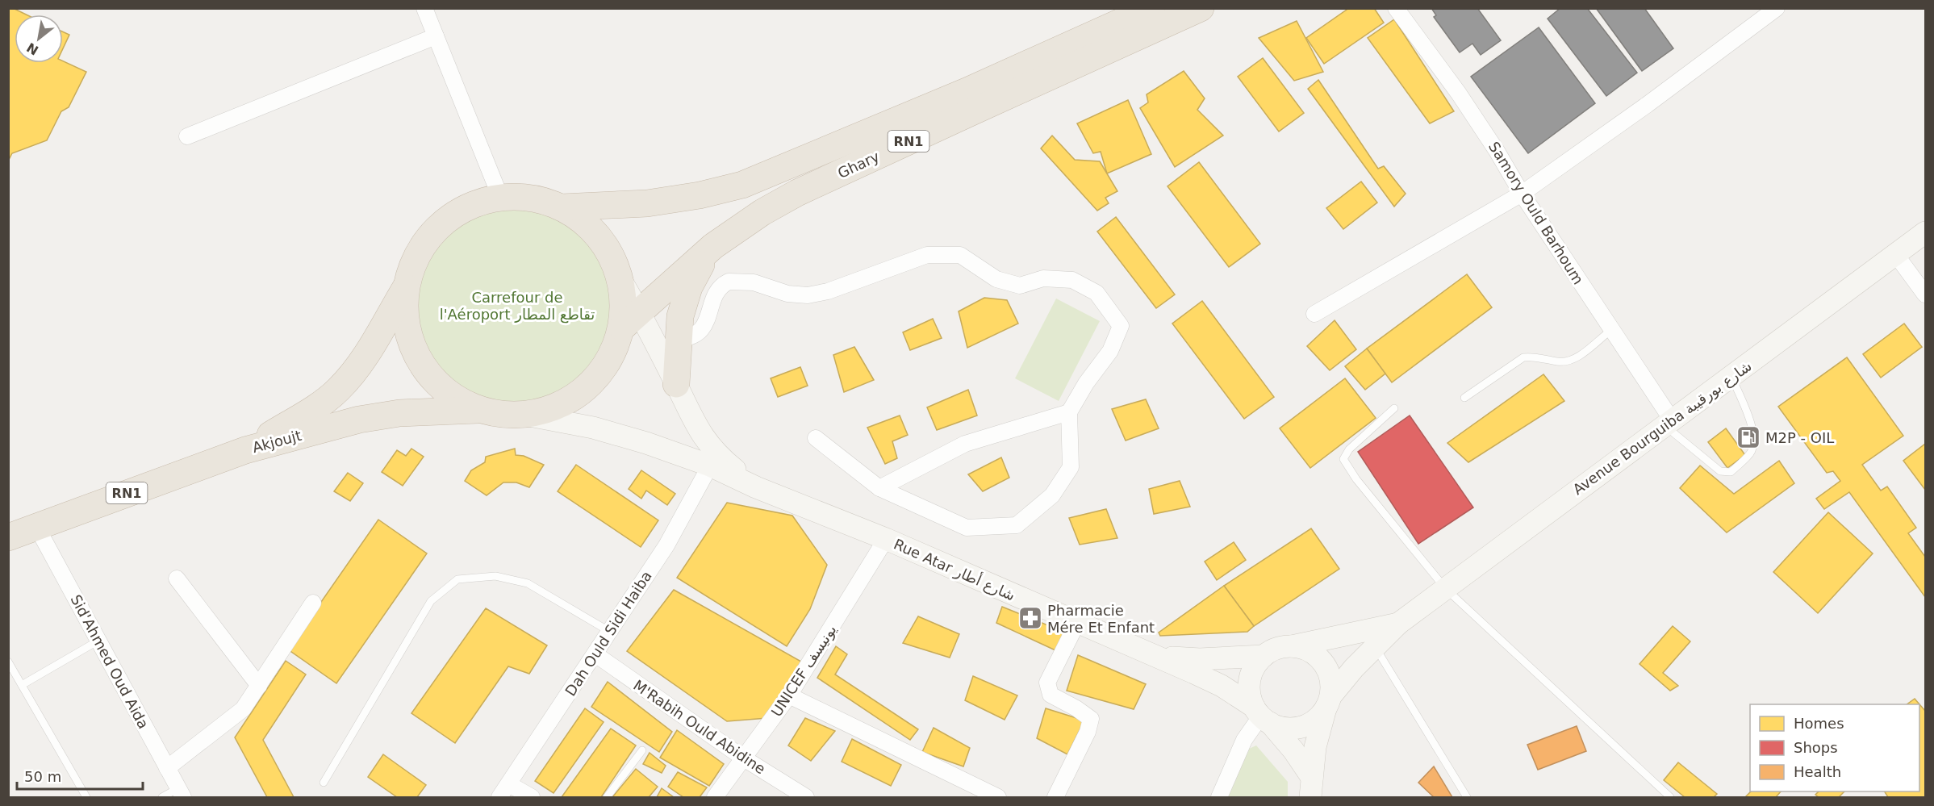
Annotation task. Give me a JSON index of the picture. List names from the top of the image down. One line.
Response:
{"streets":{"highway":["RN1","Ghary","Akjoujt"],"street":["Samory Ould Barhoum","Avenue Bourguiba شارع بورقيبة","Rue Atar شارع أطار","Dah Ould Sidi Haiba","Sid'Ahmed Oud Aida","UNICEF يونيسف","M'Rabih Ould Abidine"]},"crossings":[["RN1","Akjoujt"],["RN1","Sid'Ahmed Oud Aida"],["Ghary","Rue Atar شارع أطار"],["Samory Ould Barhoum","Avenue Bourguiba شارع بورقيبة"],["Avenue Bourguiba شارع بورقيبة","Rue Atar شارع أطار"],["Rue Atar شارع أطار","Dah Ould Sidi Haiba"],["Rue Atar شارع أطار","UNICEF يونيسف"],["Dah Ould Sidi Haiba","M'Rabih Ould Abidine"],["UNICEF يونيسف","M'Rabih Ould Abidine"]],"parks":["Carrefour de l'Aéroport تقاطع المطار"],"places":{"fuel station":["M2P - OIL"],"pharmacy":["Pharmacie Mére Et Enfant"]},"legend":["Homes","Shops","Health"],"scale_bar":"50 m","north":"bottom left"}
